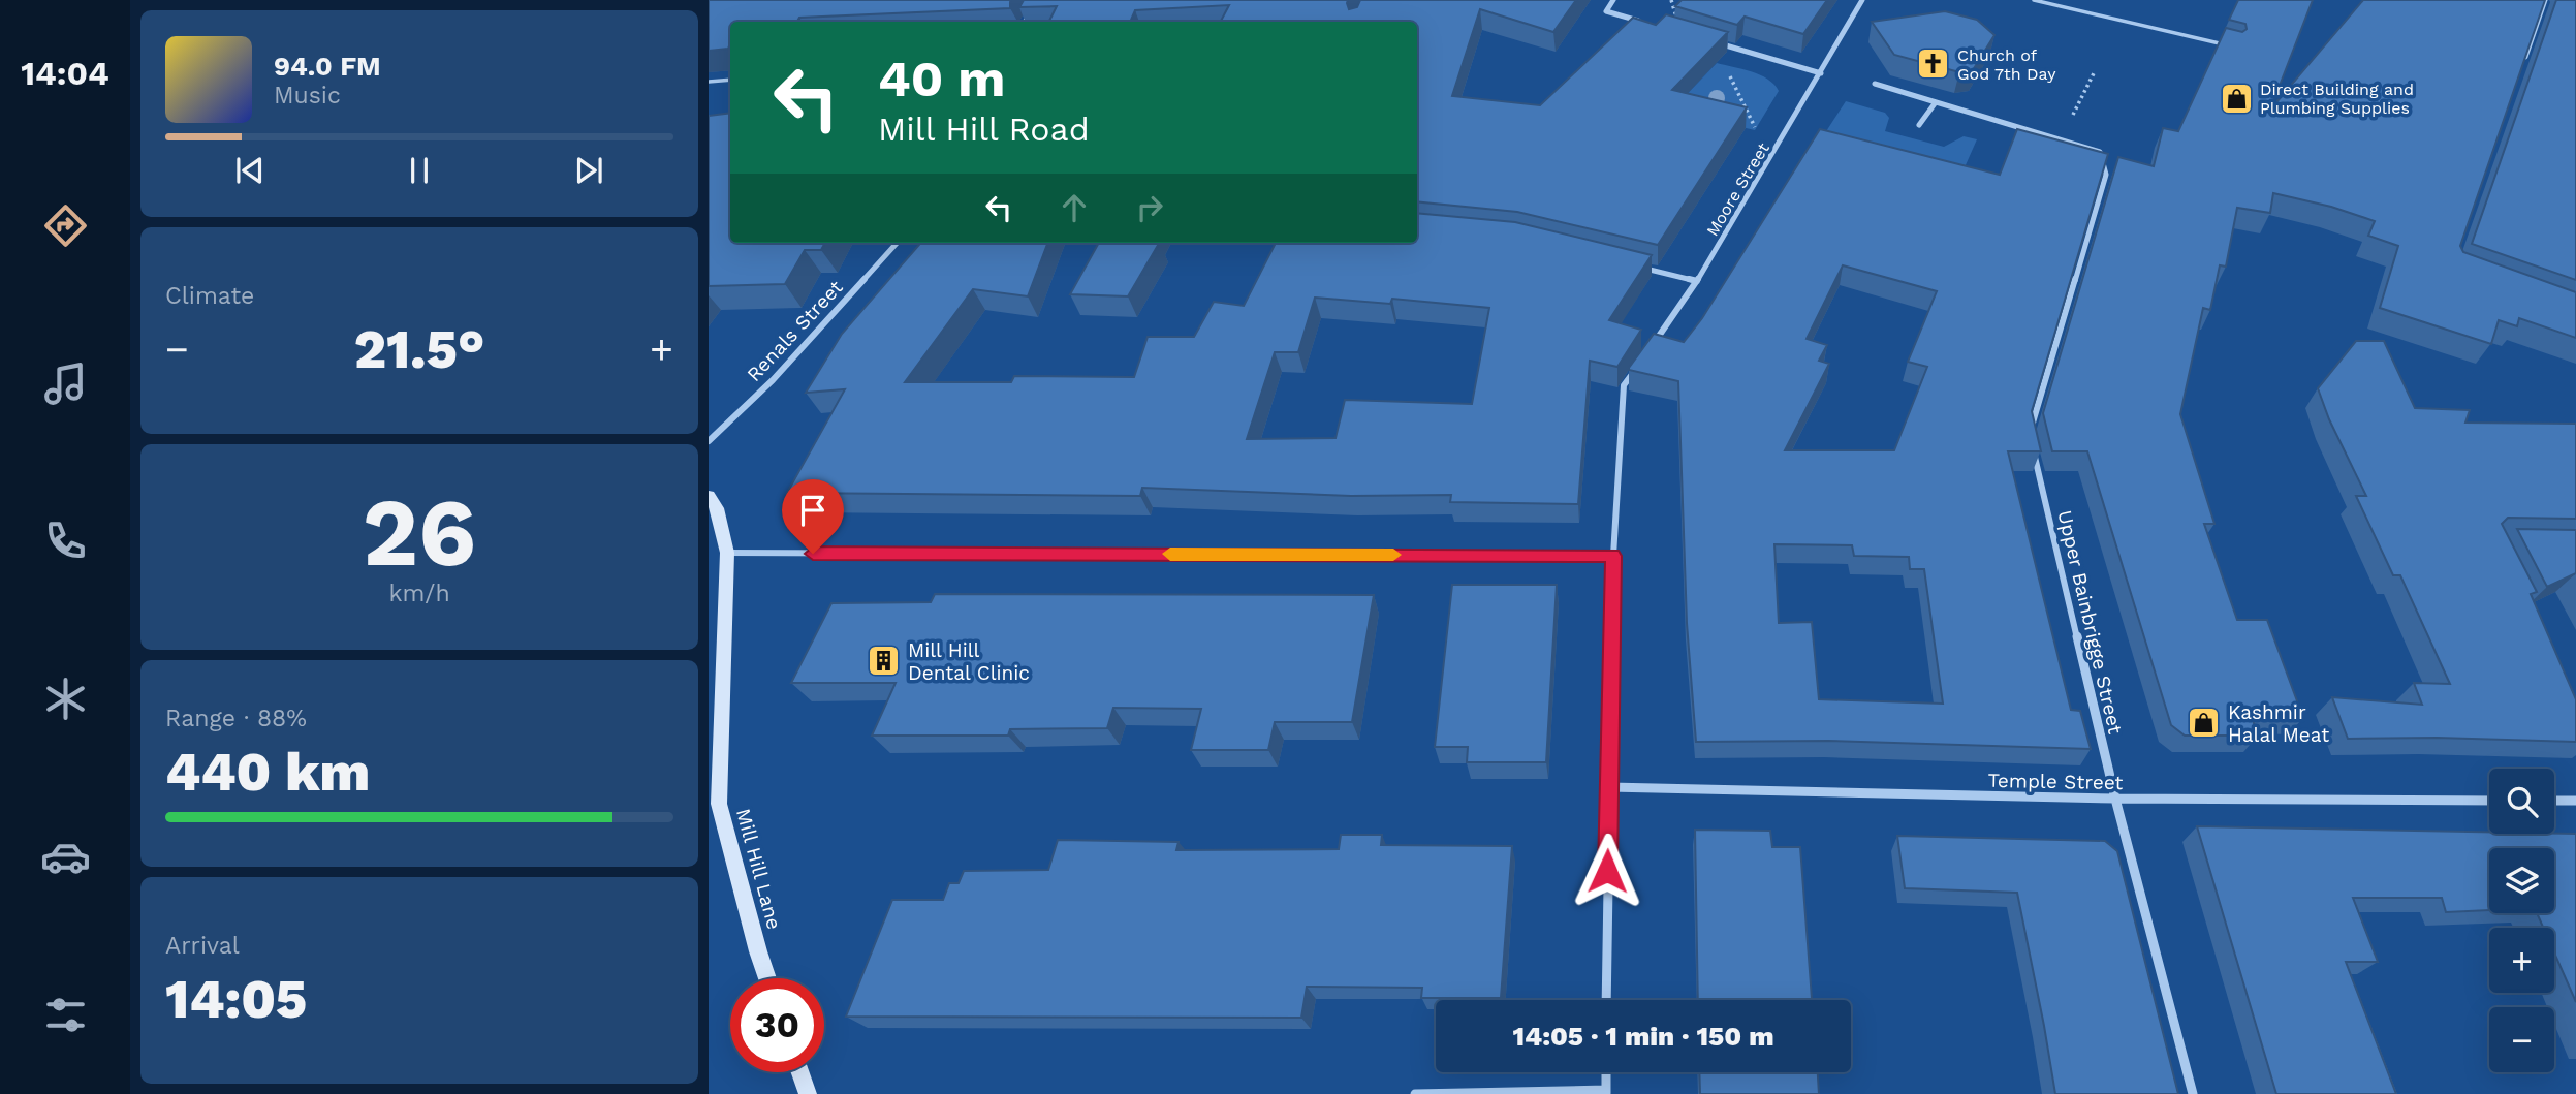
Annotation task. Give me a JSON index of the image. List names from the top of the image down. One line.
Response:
{"streets":{"street":["Moore Street","Renals Street","Upper Bainbrigge Street","Temple Street","Mill Hill Lane"]},"crossings":[["Upper Bainbrigge Street","Temple Street"]],"places":{"church":["Church of God 7th Day"],"shop":["Direct Building and Plumbing Supplies","Kashmir Halal Meat"],"building":["Mill Hill Dental Clinic"]},"page":{"tabs":"14:04","turn":["40 m","Mill Hill Road"],"song":["94.0 FM","Music"],"tile":["Climate",["26","km/h"],["Range · 88%","440 km"],["Arrival","14:05"]],"heat":["−","21.5°","+"],"map_buttons":["+","−"],"limit":"30","trip":"14:05 · 1 min · 150 m"}}
